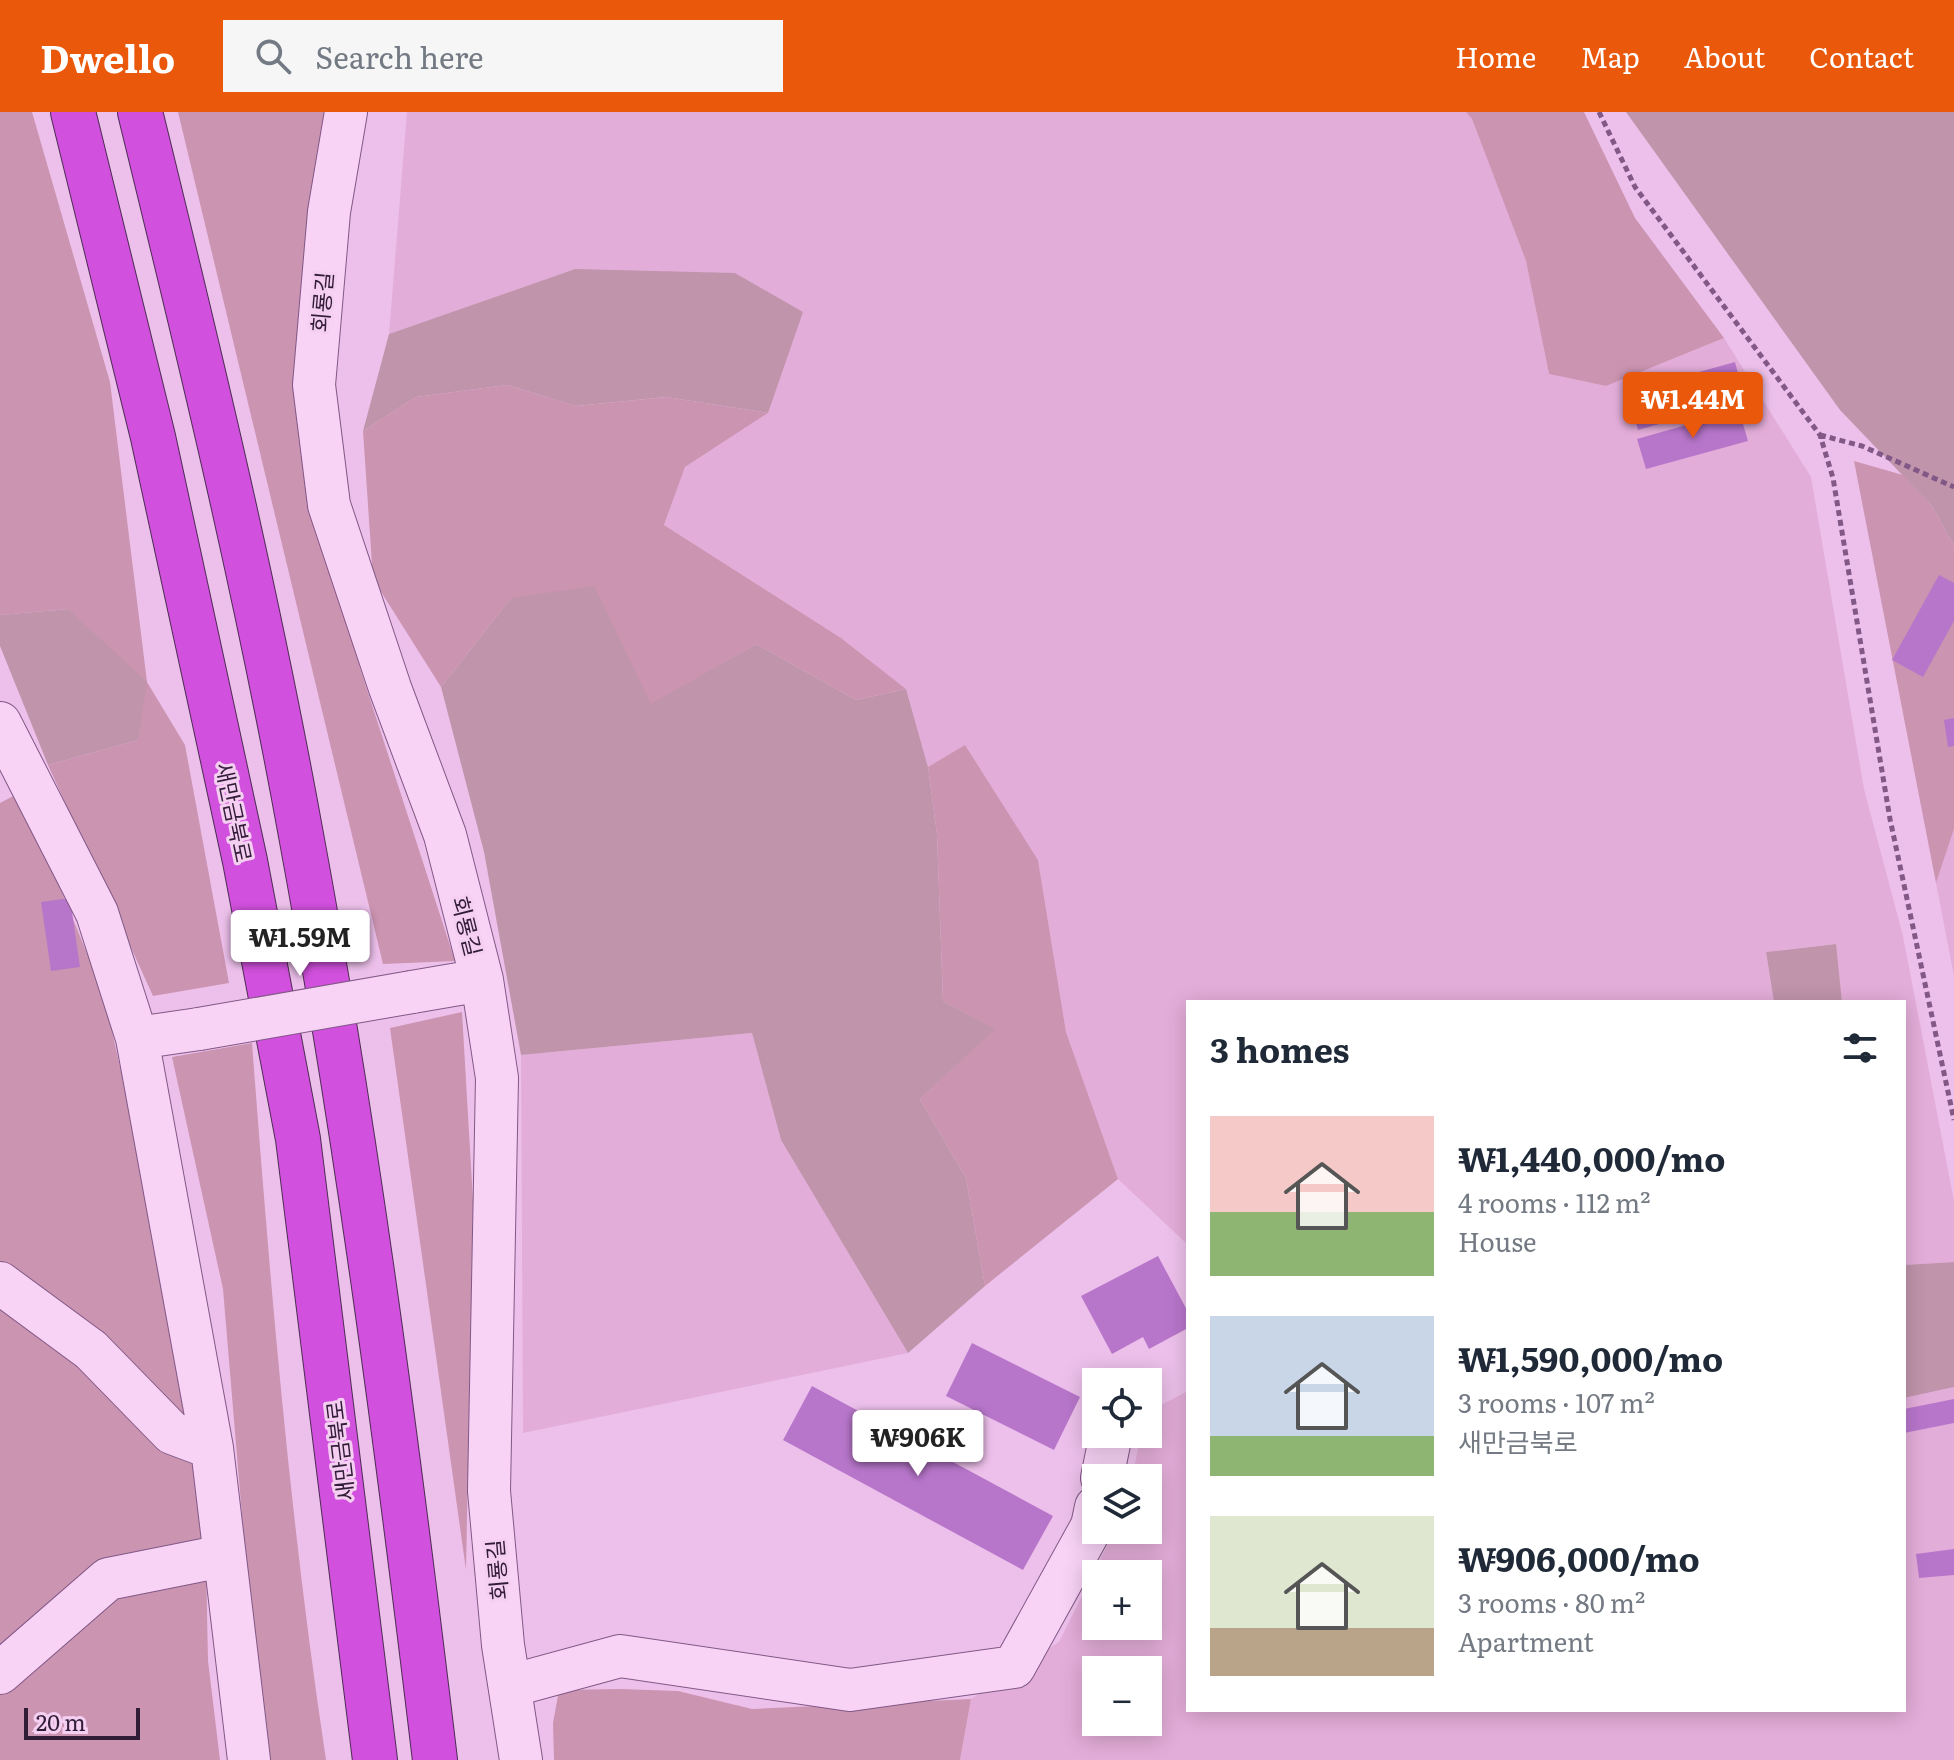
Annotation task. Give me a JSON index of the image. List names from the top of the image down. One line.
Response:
{"streets":{"highway":["새만금북로"],"street":["회룡길"]},"scale_bar":"20 m","page":{"header":"Dwello","search":"Search here","nav":["Home","Map","About","Contact"],"price":["₩1.44M","₩1.59M","₩906K"],"heading":"3 homes","list":[{"name":"₩1,440,000/mo","note":"4 rooms · 112 m² · House"},{"name":"₩1,590,000/mo","note":"3 rooms · 107 m² · 새만금북로"},{"name":"₩906,000/mo","note":"3 rooms · 80 m² · Apartment"}],"map_buttons":["+","−"],"scale":"20 m"}}
